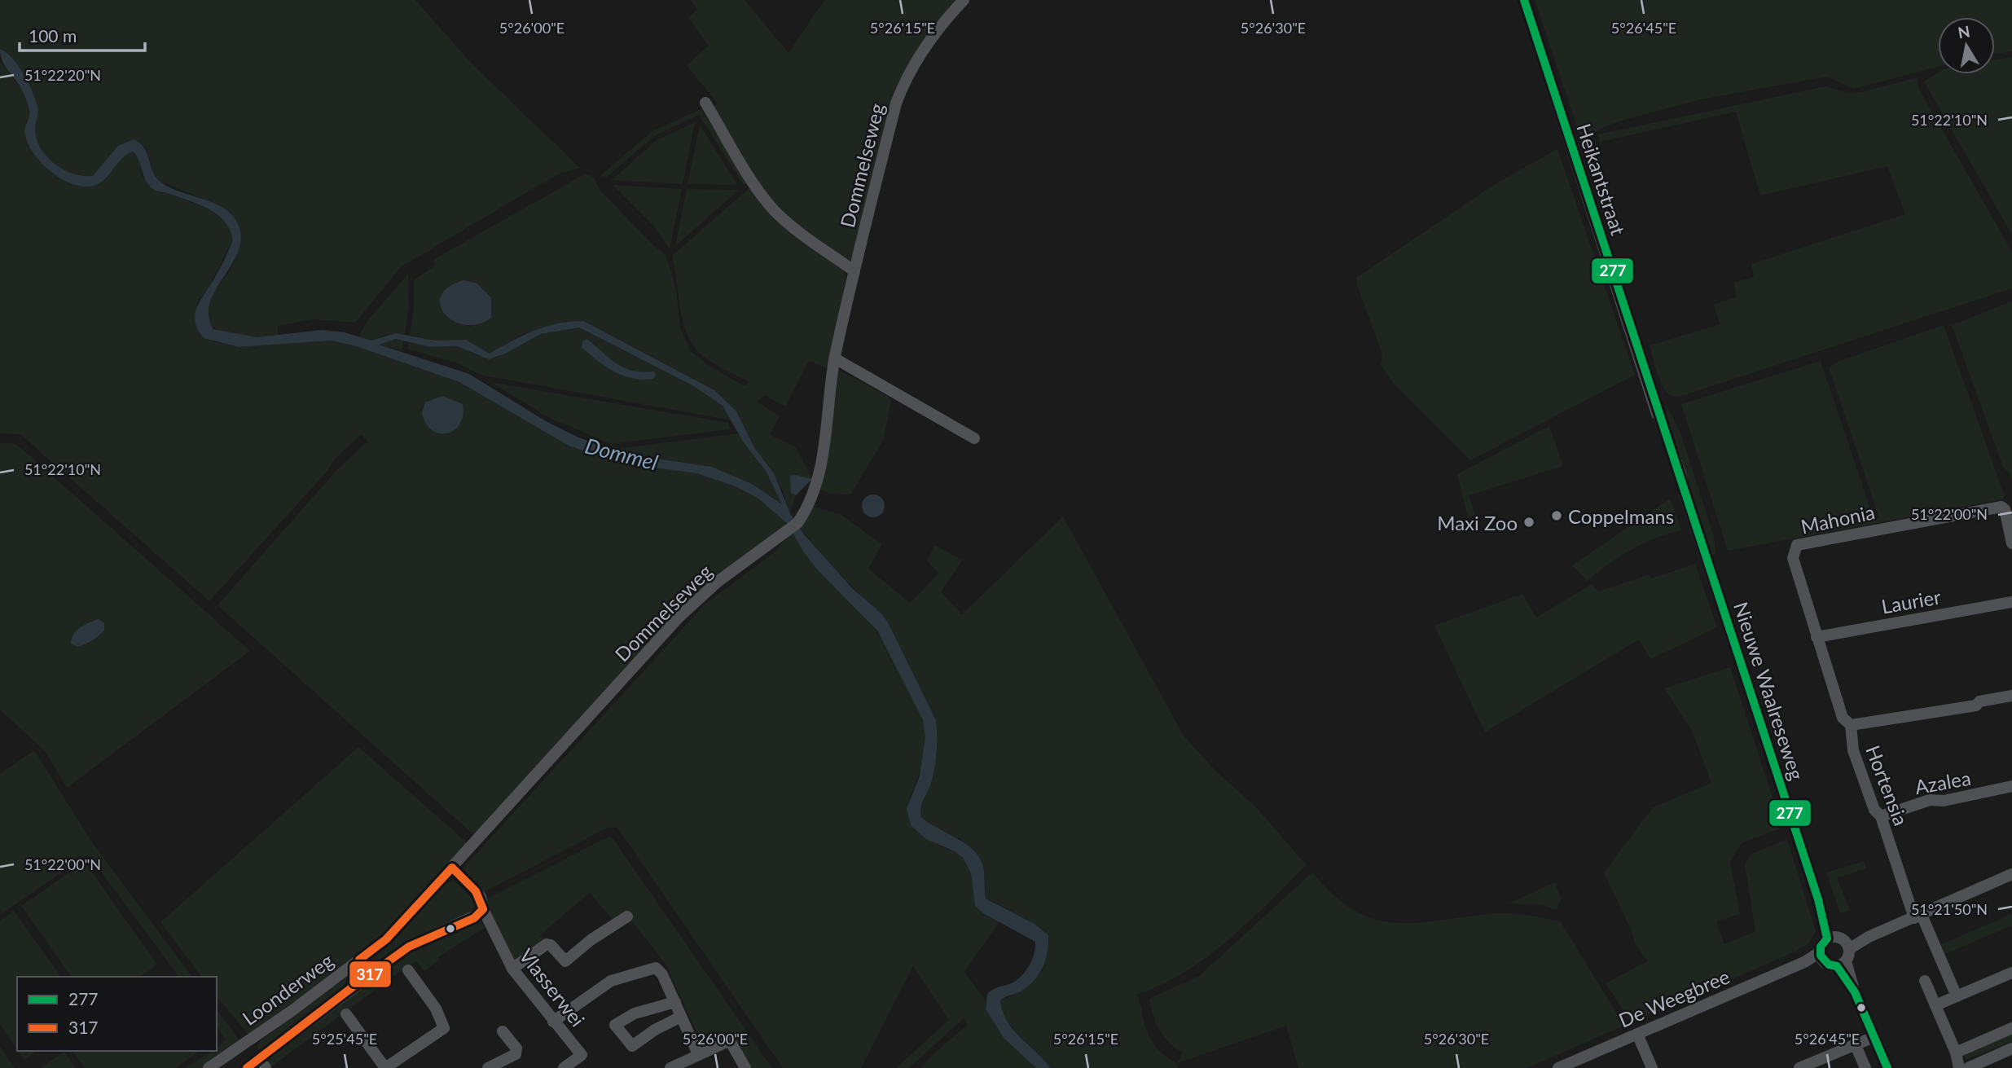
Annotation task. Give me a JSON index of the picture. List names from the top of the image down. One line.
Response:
{"streets":{"street":["Dommelseweg","Heikantstraat","Mahonia","Laurier","Nieuwe Waalreseweg","Azalea","Hortensia","Vlasserwei","Loonderweg","De Weegbree"]},"crossings":[["Dommelseweg","Vlasserwei"],["Dommelseweg","Loonderweg"],["Heikantstraat","Nieuwe Waalreseweg"],["Mahonia","Laurier"],["Mahonia","Hortensia"],["Azalea","Hortensia"],["Vlasserwei","Loonderweg"]],"water":["Dommel"],"places":["Coppelmans","Maxi Zoo"],"lines":["transit line 277","transit line 317"],"legend":["277","317"],"scale_bar":"100 m","north":"top","coordinates":["5°26'00\"E","5°26'15\"E","5°26'30\"E","5°26'45\"E","51°22'20\"N","51°22'10\"N","51°22'00\"N","51°21'50\"N","5°25'45\"E"]}
